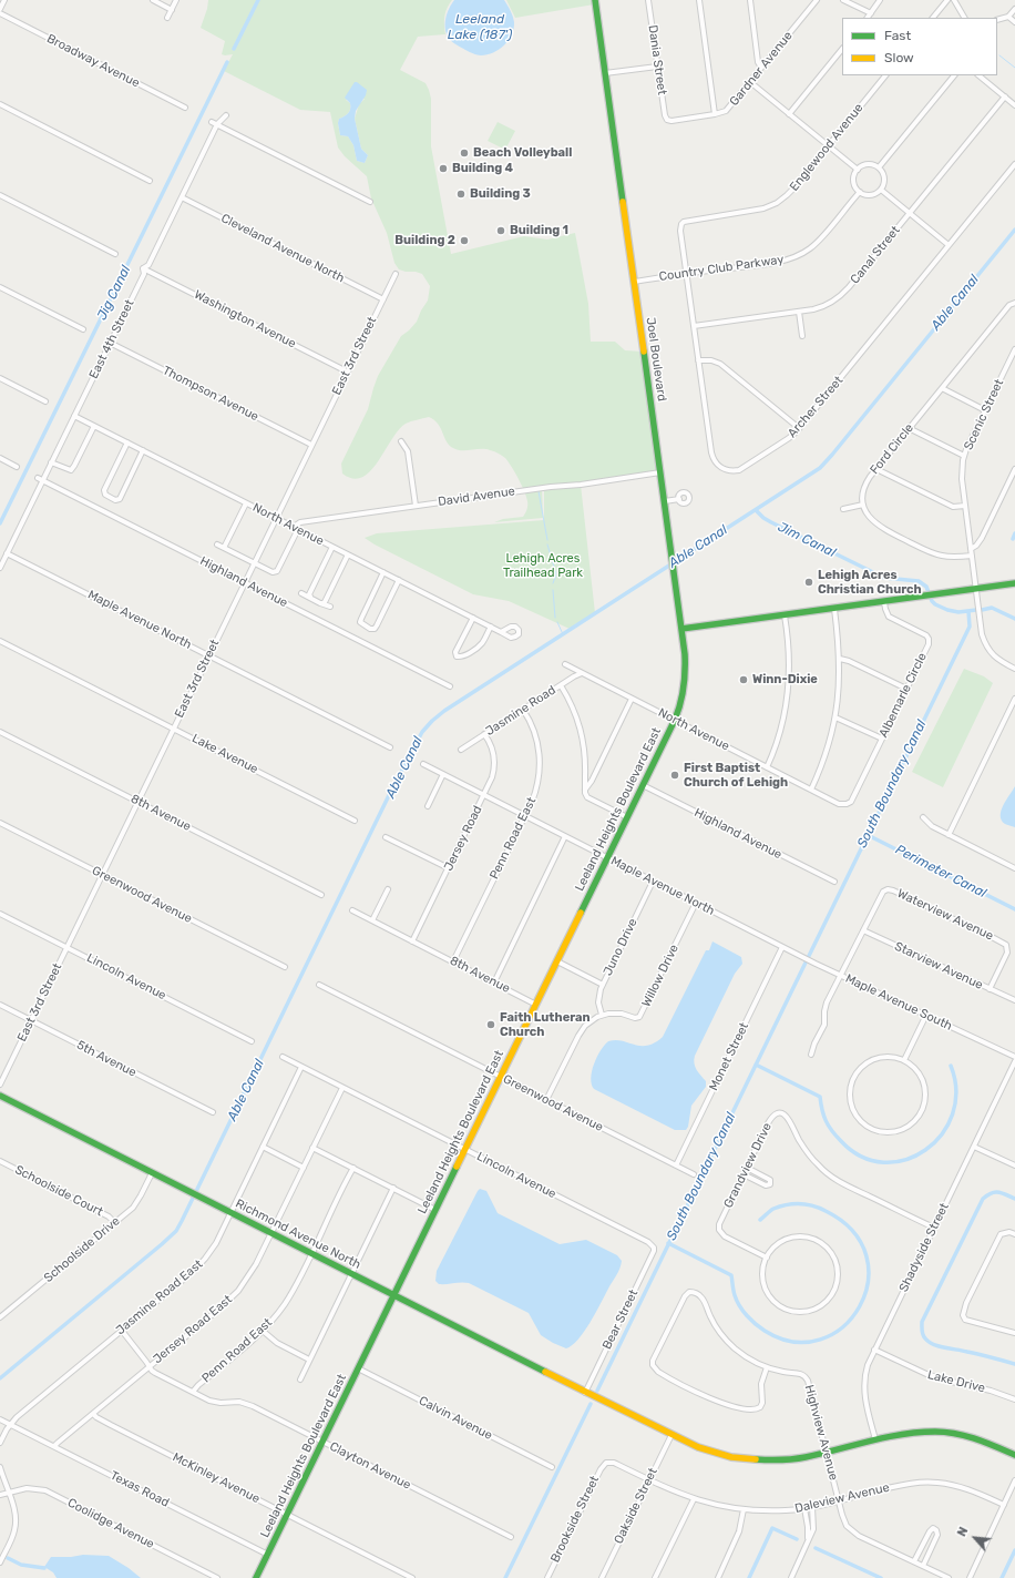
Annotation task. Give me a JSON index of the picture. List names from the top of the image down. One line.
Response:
{"streets":{"main road":["Joel Boulevard","Leeland Heights Boulevard East","Richmond Avenue North"],"street":["Dania Street","Broadway Avenue","Gardner Avenue","Englewood Avenue","Cleveland Avenue North","Canal Street","Country Club Parkway","Washington Avenue","East 4th Street","East 3rd Street","Thompson Avenue","Archer Street","Scenic Street","Ford Circle","David Avenue","North Avenue","Highland Avenue","Maple Avenue North","Albemarle Circle","Jasmine Road","Lake Avenue","8th Avenue","Jersey Road","Penn Road East","Greenwood Avenue","Waterview Avenue","Juno Drive","Starview Avenue","Willow Drive","Lincoln Avenue","Maple Avenue South","Monet Street","5th Avenue","Grandview Drive","Schoolside Court","Shadyside Street","Schoolside Drive","Jasmine Road East","Bear Street","Jersey Road East","Lake Drive","Calvin Avenue","Highview Avenue","Clayton Avenue","McKinley Avenue","Texas Road","Daleview Avenue","Oakside Street","Brookside Street","Coolidge Avenue"]},"crossings":[["Dania Street","Gardner Avenue"],["Englewood Avenue","Archer Street"],["Cleveland Avenue North","East 4th Street"],["Cleveland Avenue North","East 3rd Street"],["Canal Street","Archer Street"],["Country Club Parkway","Joel Boulevard"],["Country Club Parkway","Archer Street"],["Washington Avenue","East 4th Street"],["Washington Avenue","East 3rd Street"],["East 4th Street","Thompson Avenue"],["East 4th Street","North Avenue"],["East 4th Street","Highland Avenue"],["East 4th Street","Maple Avenue North"],["East 3rd Street","Thompson Avenue"],["East 3rd Street","North Avenue"],["East 3rd Street","Highland Avenue"],["East 3rd Street","Maple Avenue North"],["East 3rd Street","Lake Avenue"],["East 3rd Street","8th Avenue"],["East 3rd Street","Greenwood Avenue"],["East 3rd Street","Lincoln Avenue"],["East 3rd Street","5th Avenue"],["Joel Boulevard","David Avenue"],["Joel Boulevard","North Avenue"],["Joel Boulevard","Leeland Heights Boulevard East"],["David Avenue","North Avenue"],["North Avenue","Albemarle Circle"],["North Avenue","Jasmine Road"],["North Avenue","Leeland Heights Boulevard East"],["Highland Avenue","Leeland Heights Boulevard East"],["Maple Avenue North","Leeland Heights Boulevard East"],["Maple Avenue North","Jersey Road"],["Maple Avenue North","Penn Road East"],["Maple Avenue North","Juno Drive"],["Maple Avenue North","Willow Drive"],["Maple Avenue North","Maple Avenue South"],["Maple Avenue North","Monet Street"],["Jasmine Road","Jersey Road"],["Jasmine Road","Penn Road East"],["Leeland Heights Boulevard East","8th Avenue"],["Leeland Heights Boulevard East","Greenwood Avenue"],["Leeland Heights Boulevard East","Lincoln Avenue"],["Leeland Heights Boulevard East","Richmond Avenue North"],["Leeland Heights Boulevard East","Calvin Avenue"],["Leeland Heights Boulevard East","Clayton Avenue"],["Leeland Heights Boulevard East","McKinley Avenue"],["Leeland Heights Boulevard East","Texas Road"],["8th Avenue","Jersey Road"],["8th Avenue","Penn Road East"],["Penn Road East","Richmond Avenue North"],["Penn Road East","Clayton Avenue"],["Greenwood Avenue","Monet Street"],["Waterview Avenue","Starview Avenue"],["Juno Drive","Willow Drive"],["Lincoln Avenue","Jasmine Road East"],["Lincoln Avenue","Bear Street"],["Lincoln Avenue","Jersey Road East"],["Maple Avenue South","Monet Street"],["Grandview Drive","Shadyside Street"],["Schoolside Court","Schoolside Drive"],["Richmond Avenue North","Shadyside Street"],["Richmond Avenue North","Schoolside Drive"],["Richmond Avenue North","Jasmine Road East"],["Richmond Avenue North","Bear Street"],["Richmond Avenue North","Jersey Road East"],["Richmond Avenue North","Highview Avenue"],["Richmond Avenue North","Oakside Street"],["Shadyside Street","Lake Drive"],["Jasmine Road East","Clayton Avenue"],["Jasmine Road East","Texas Road"],["Jersey Road East","Clayton Avenue"],["Jersey Road East","McKinley Avenue"],["Jersey Road East","Texas Road"],["Highview Avenue","Daleview Avenue"],["Daleview Avenue","Oakside Street"],["Daleview Avenue","Brookside Street"]],"water":["Leeland Lake (187')","Jig Canal","Able Canal","Jim Canal","South Boundary Canal","Perimeter Canal"],"parks":["Lehigh Acres Trailhead Park"],"places":["Beach Volleyball","Building 4","Building 3","Building 1","Building 2","Lehigh Acres Christian Church","Winn-Dixie","First Baptist Church of Lehigh","Faith Lutheran Church"],"legend":["Fast","Slow"],"north":"top left"}
